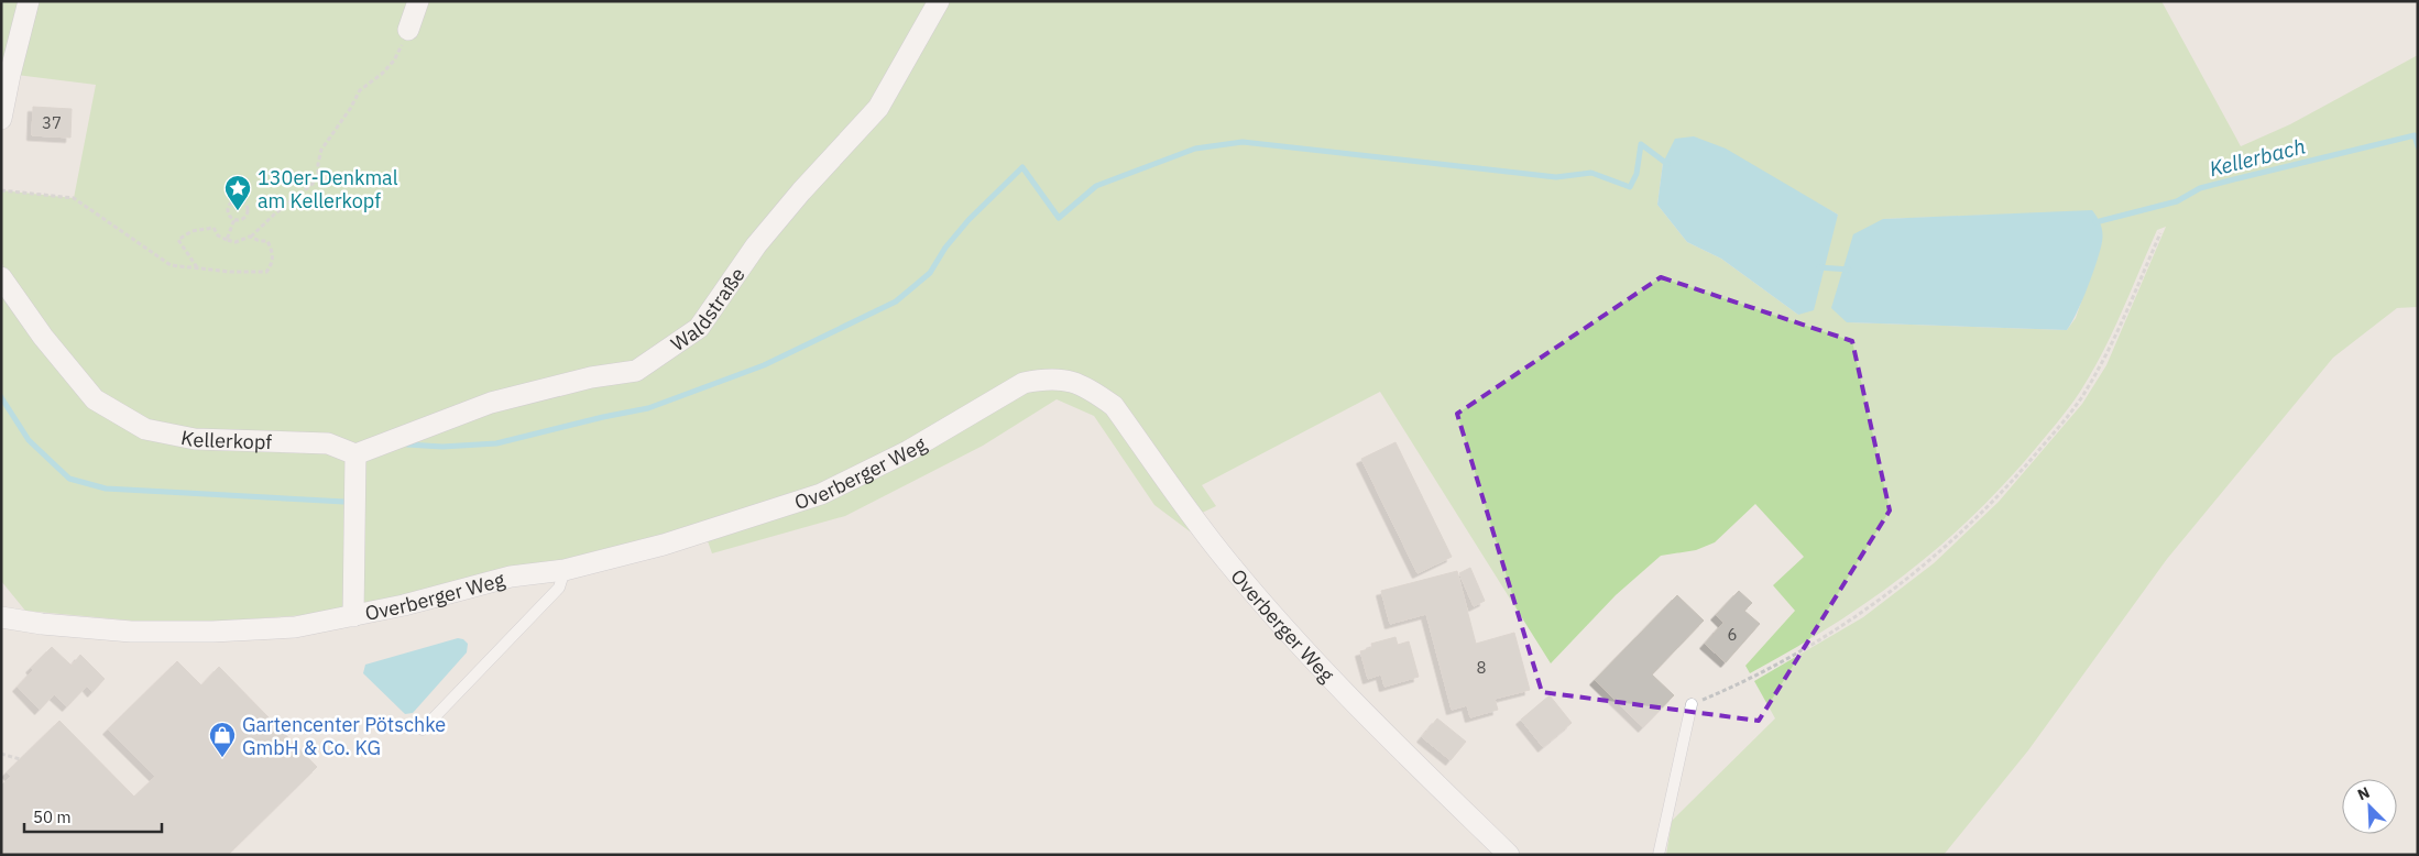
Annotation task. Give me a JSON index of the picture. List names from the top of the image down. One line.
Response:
{"streets":{"street":["Waldstraße","Kellerkopf","Overberger Weg"]},"crossings":[["Waldstraße","Kellerkopf"]],"water":["Kellerbach"],"places":{"place":["130er-Denkmal am Kellerkopf"],"shop":["Gartencenter Pötschke GmbH & Co. KG"]},"house_numbers":["37","6","8"],"scale_bar":"50 m","north":"top left"}
